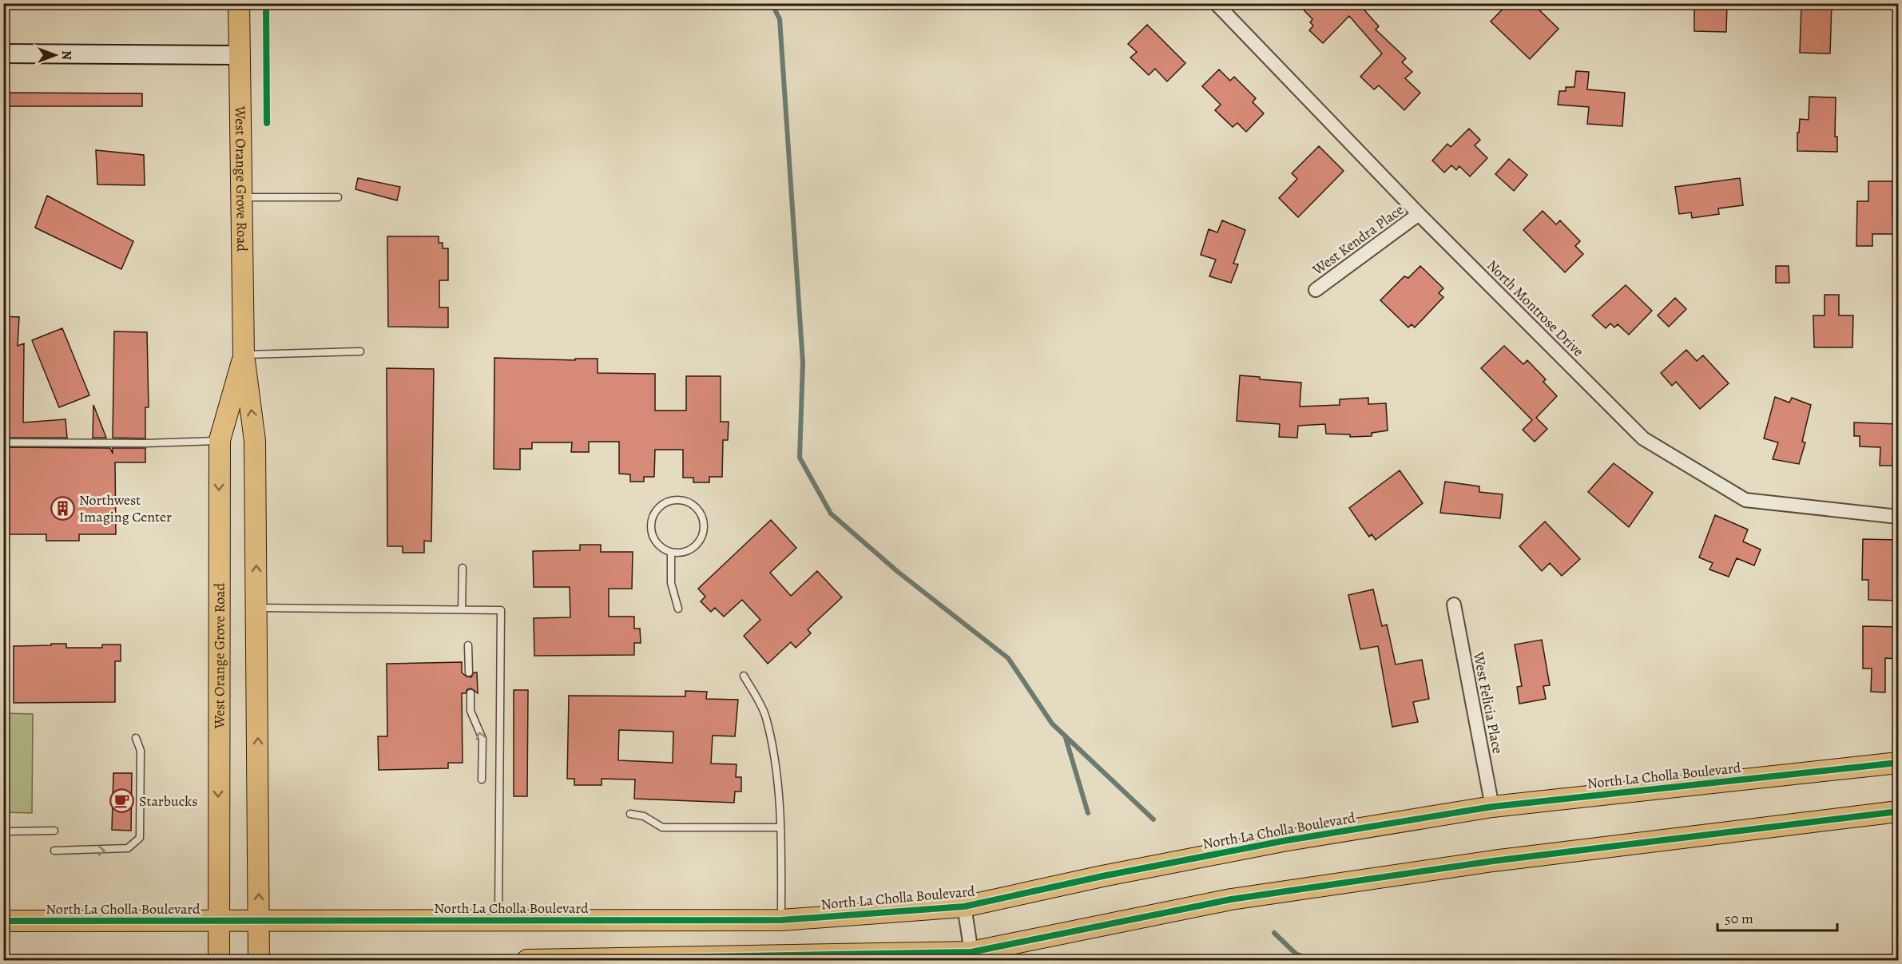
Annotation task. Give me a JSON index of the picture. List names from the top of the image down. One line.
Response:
{"streets":{"main road":["West Orange Grove Road","North La Cholla Boulevard"],"street":["West Kendra Place","North Montrose Drive","West Felicia Place"]},"crossings":[["West Orange Grove Road","North La Cholla Boulevard"],["West Kendra Place","North Montrose Drive"],["West Felicia Place","North La Cholla Boulevard"]],"places":{"building":["Northwest Imaging Center"],"cafe":["Starbucks"]},"scale_bar":"50 m","north":"right"}
